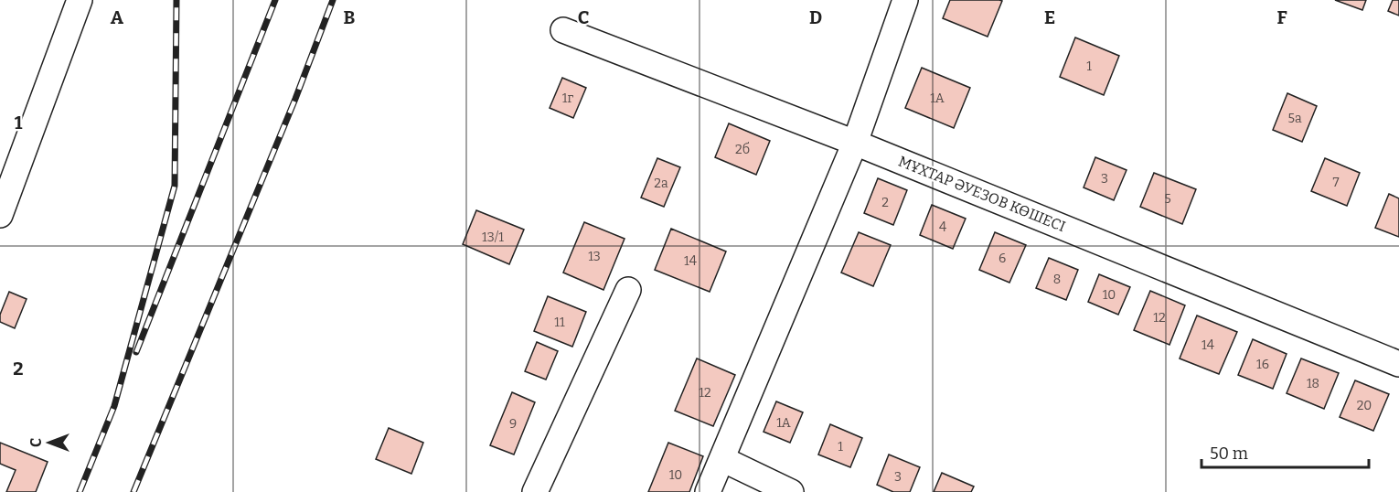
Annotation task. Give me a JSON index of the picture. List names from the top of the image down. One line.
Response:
{"streets":{"street":["МҰХТАР ӘУЕЗОВ КӨШЕСІ"]},"house_numbers":["1","1г","1А","5а","2б","3","7","2а","5","2","4","13/1","13","6","14","8","10","12","11","14","16","18","12","20","1А","9","1","10","3"],"scale_bar":"50 m","north":"left","grid":{"columns":["A","B","C","D","E","F"],"rows":["1","2"]}}
